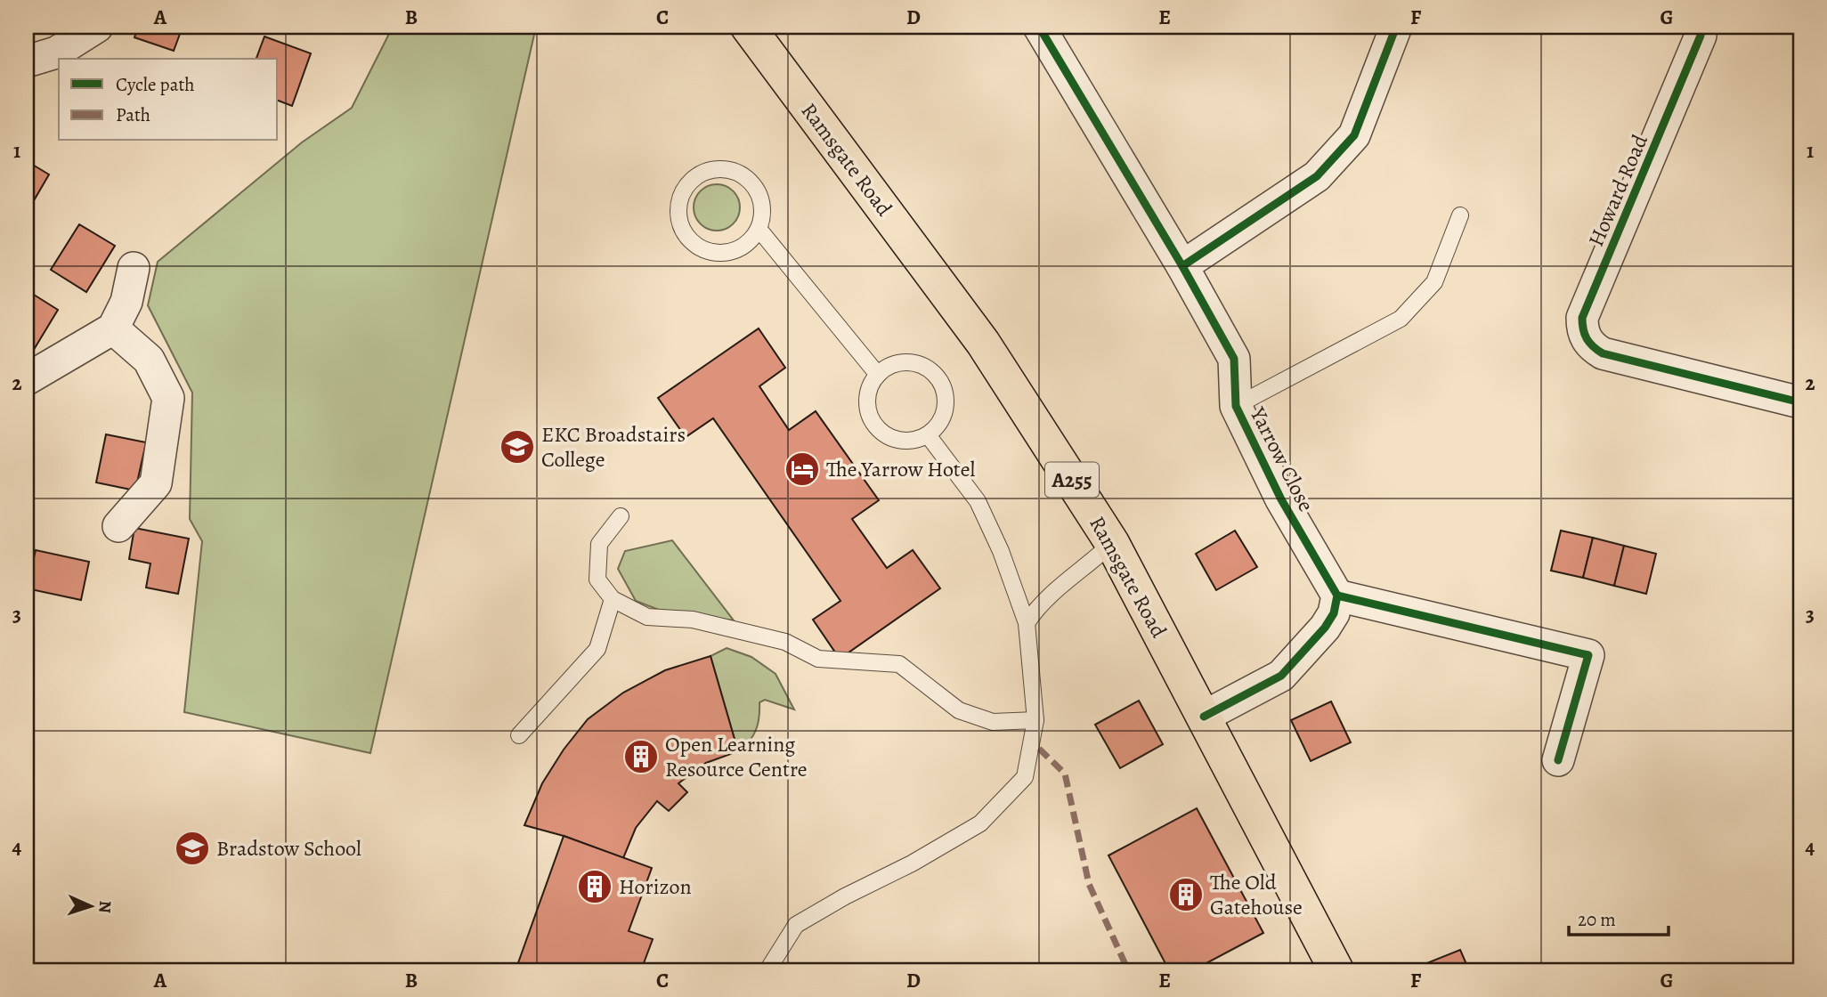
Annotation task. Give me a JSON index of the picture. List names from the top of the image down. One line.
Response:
{"streets":{"main road":["Ramsgate Road","A255"],"street":["Howard Road","Yarrow Close"]},"places":{"school or university":["EKC Broadstairs College","Bradstow School"],"hotel":["The Yarrow Hotel"],"building":["Open Learning Resource Centre","Horizon","The Old Gatehouse"]},"legend":["Cycle path","Path"],"scale_bar":"20 m","north":"right","grid":{"columns":["A","B","C","D","E","F","G"],"rows":["1","2","3","4"]}}
